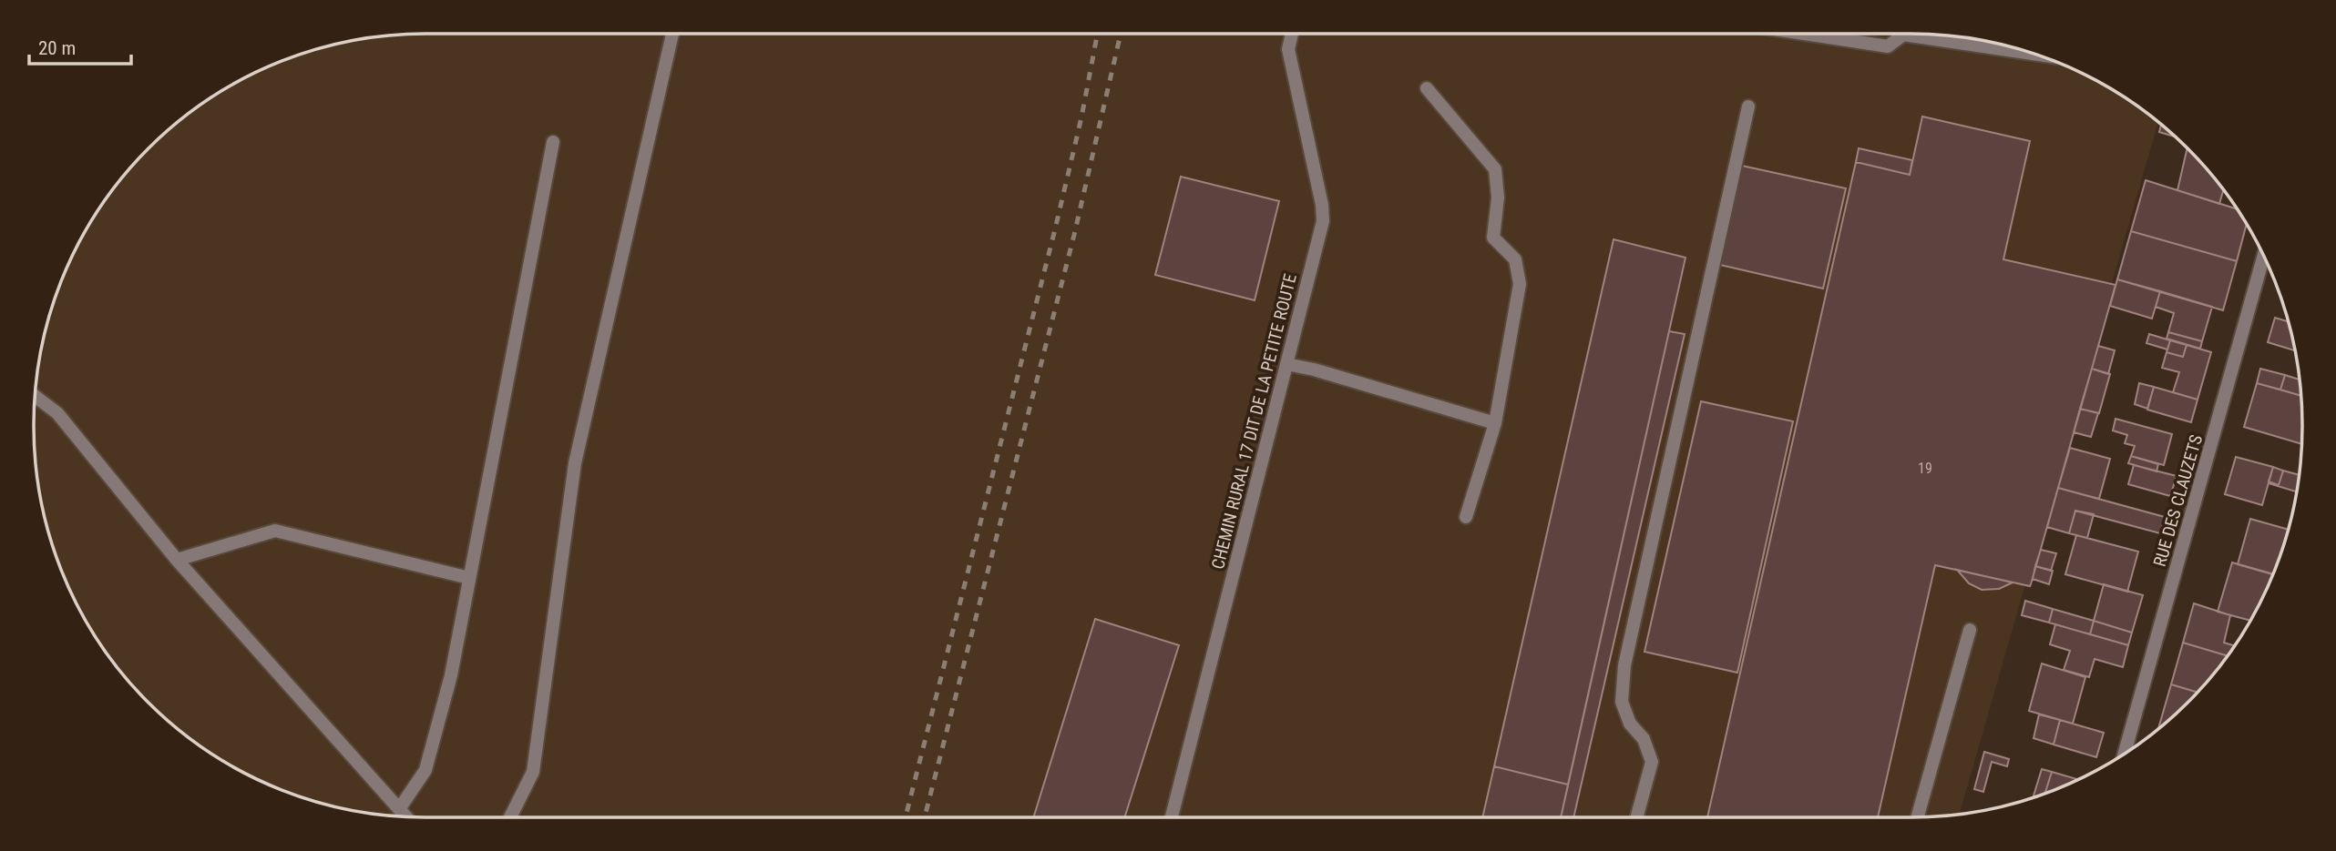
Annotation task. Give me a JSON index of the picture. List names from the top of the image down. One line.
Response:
{"streets":{"street":["CHEMIN RURAL 17 DIT DE LA PETITE ROUTE","RUE DES CLAUZETS"]},"house_numbers":["19"],"scale_bar":"20 m"}
